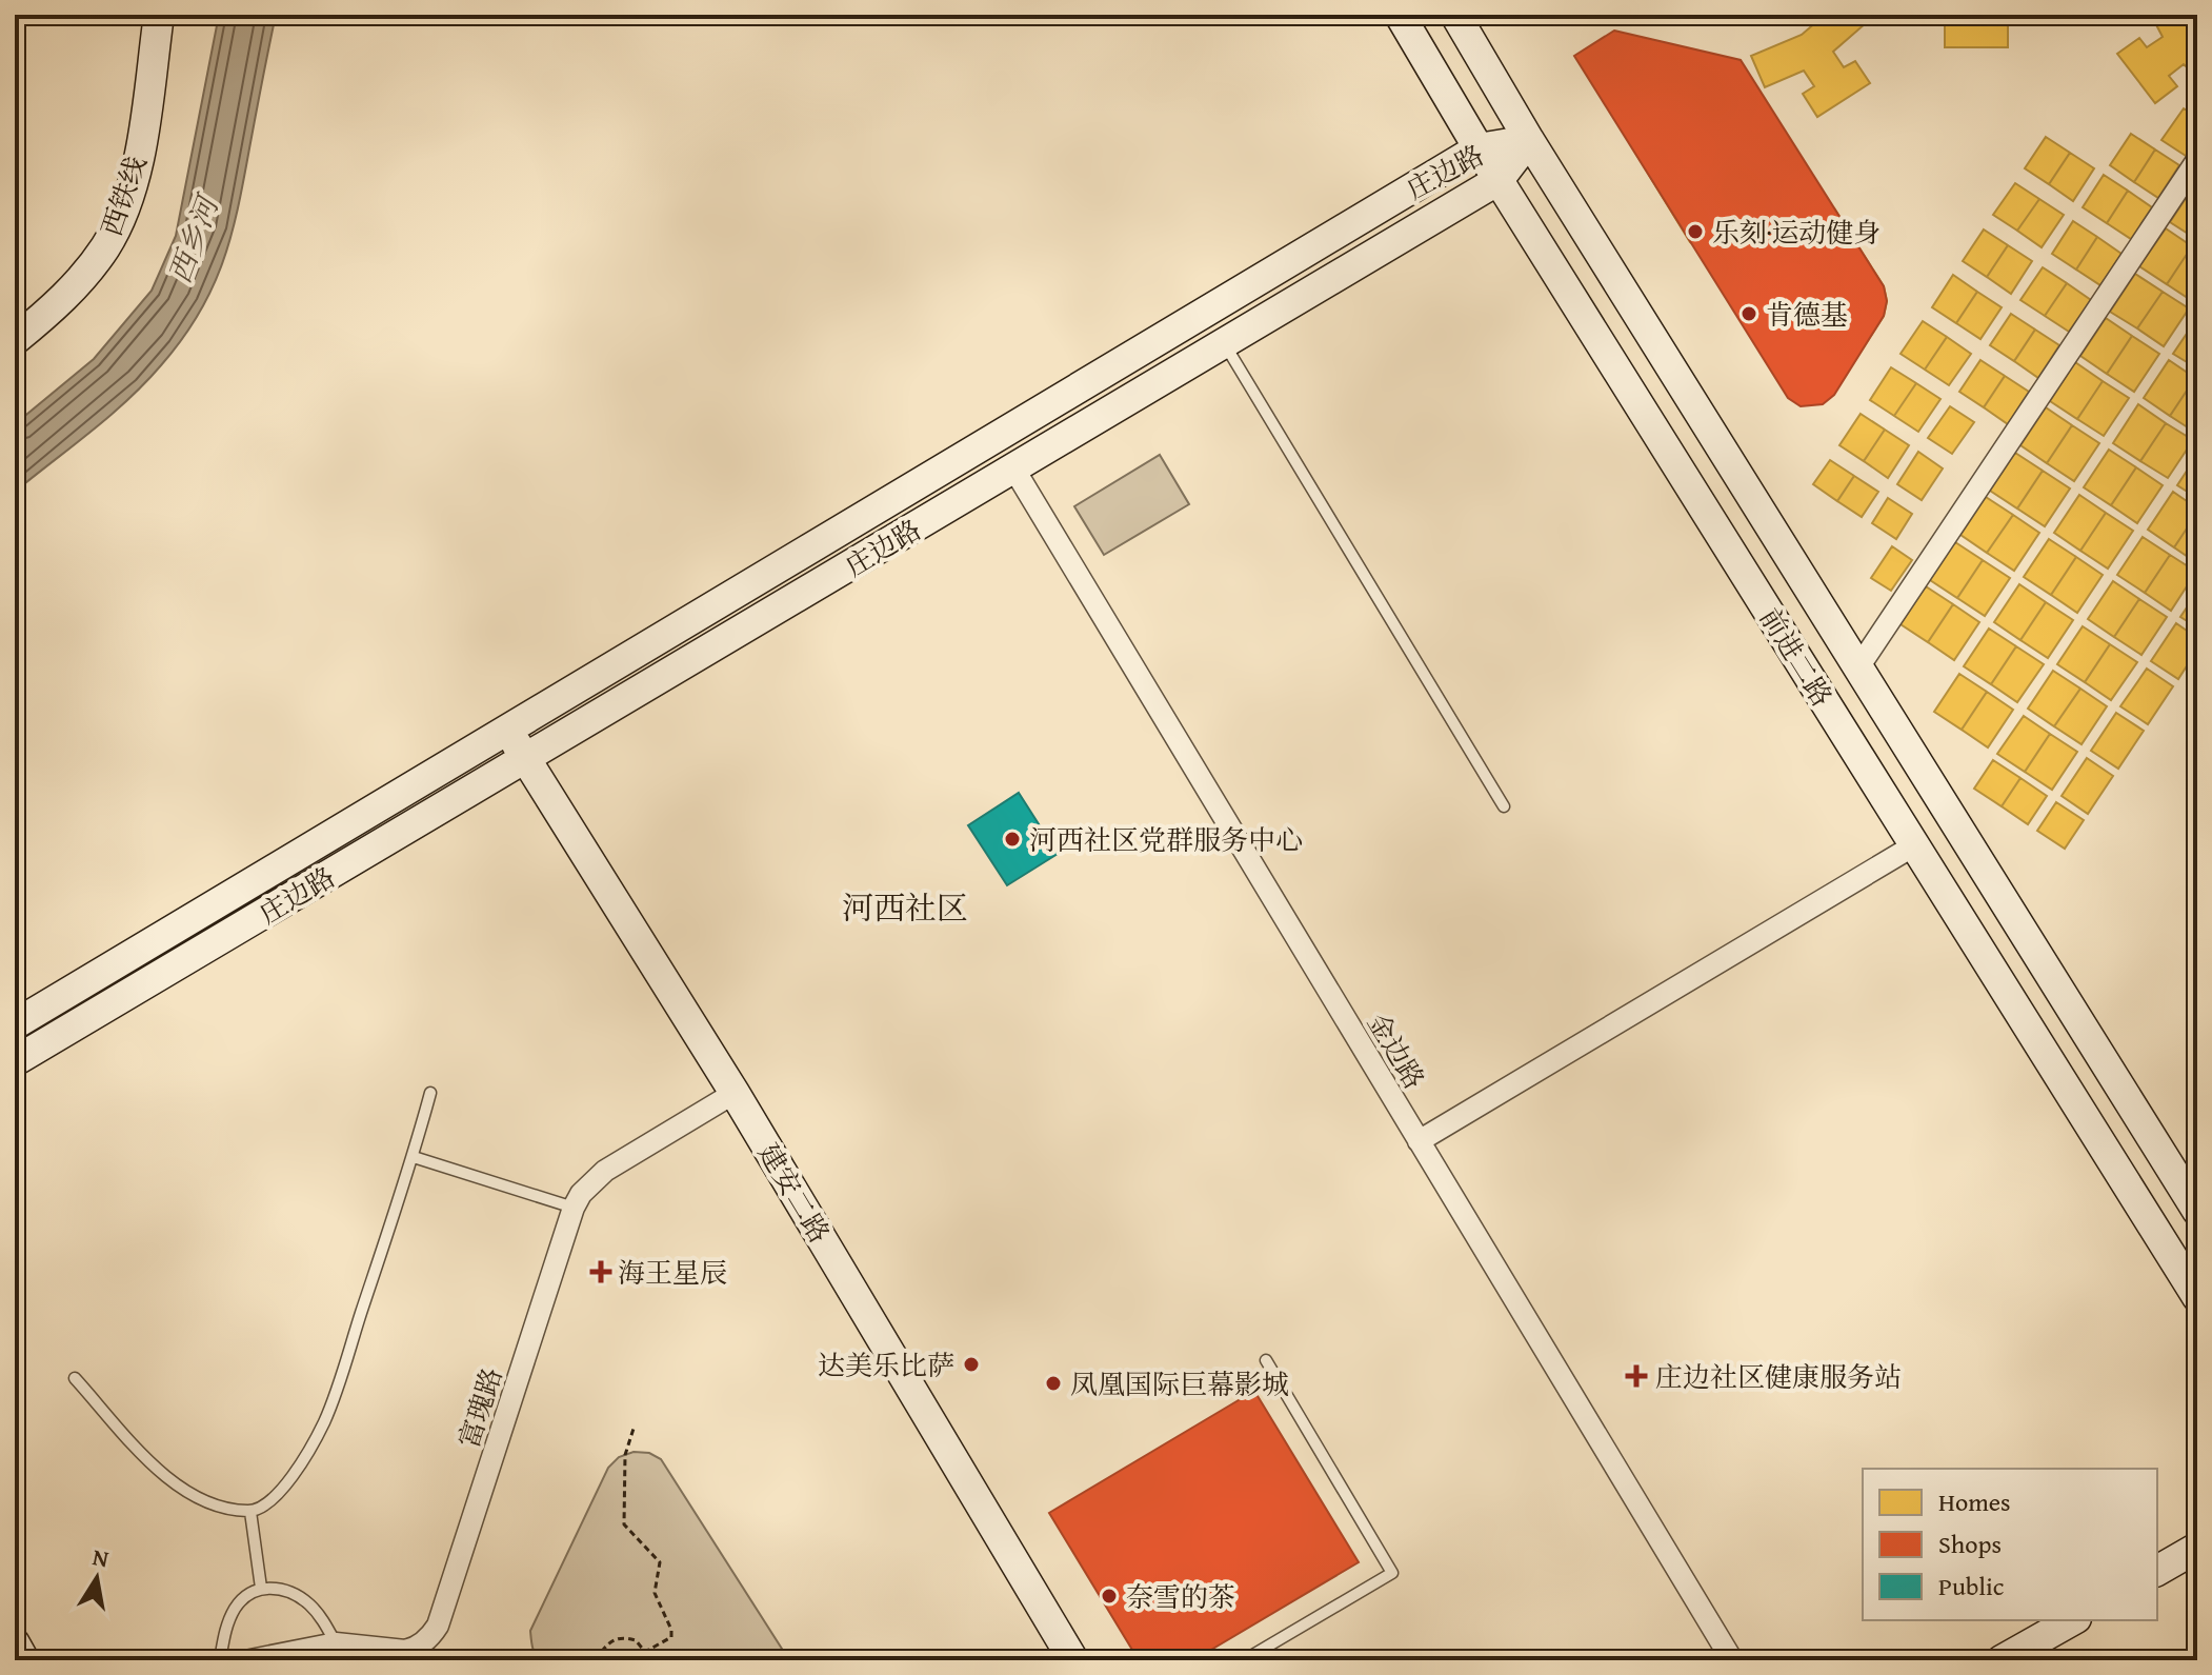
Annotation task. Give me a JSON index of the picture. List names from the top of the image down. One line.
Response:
{"streets":{"main road":["庄边路","西铁线","前进二路","建安二路"],"street":["金边路","富瑰路"]},"crossings":[["庄边路","前进二路"],["庄边路","金边路"],["庄边路","建安二路"],["建安二路","富瑰路"]],"districts":["河西社区"],"water":["西乡河"],"places":{"other":["乐刻·运动健身","肯德基","河西社区党群服务中心","达美乐比萨","凤凰国际巨幕影城","奈雪的茶"],"health":["海王星辰","庄边社区健康服务站"]},"legend":["Homes","Shops","Public"],"north":"top"}
